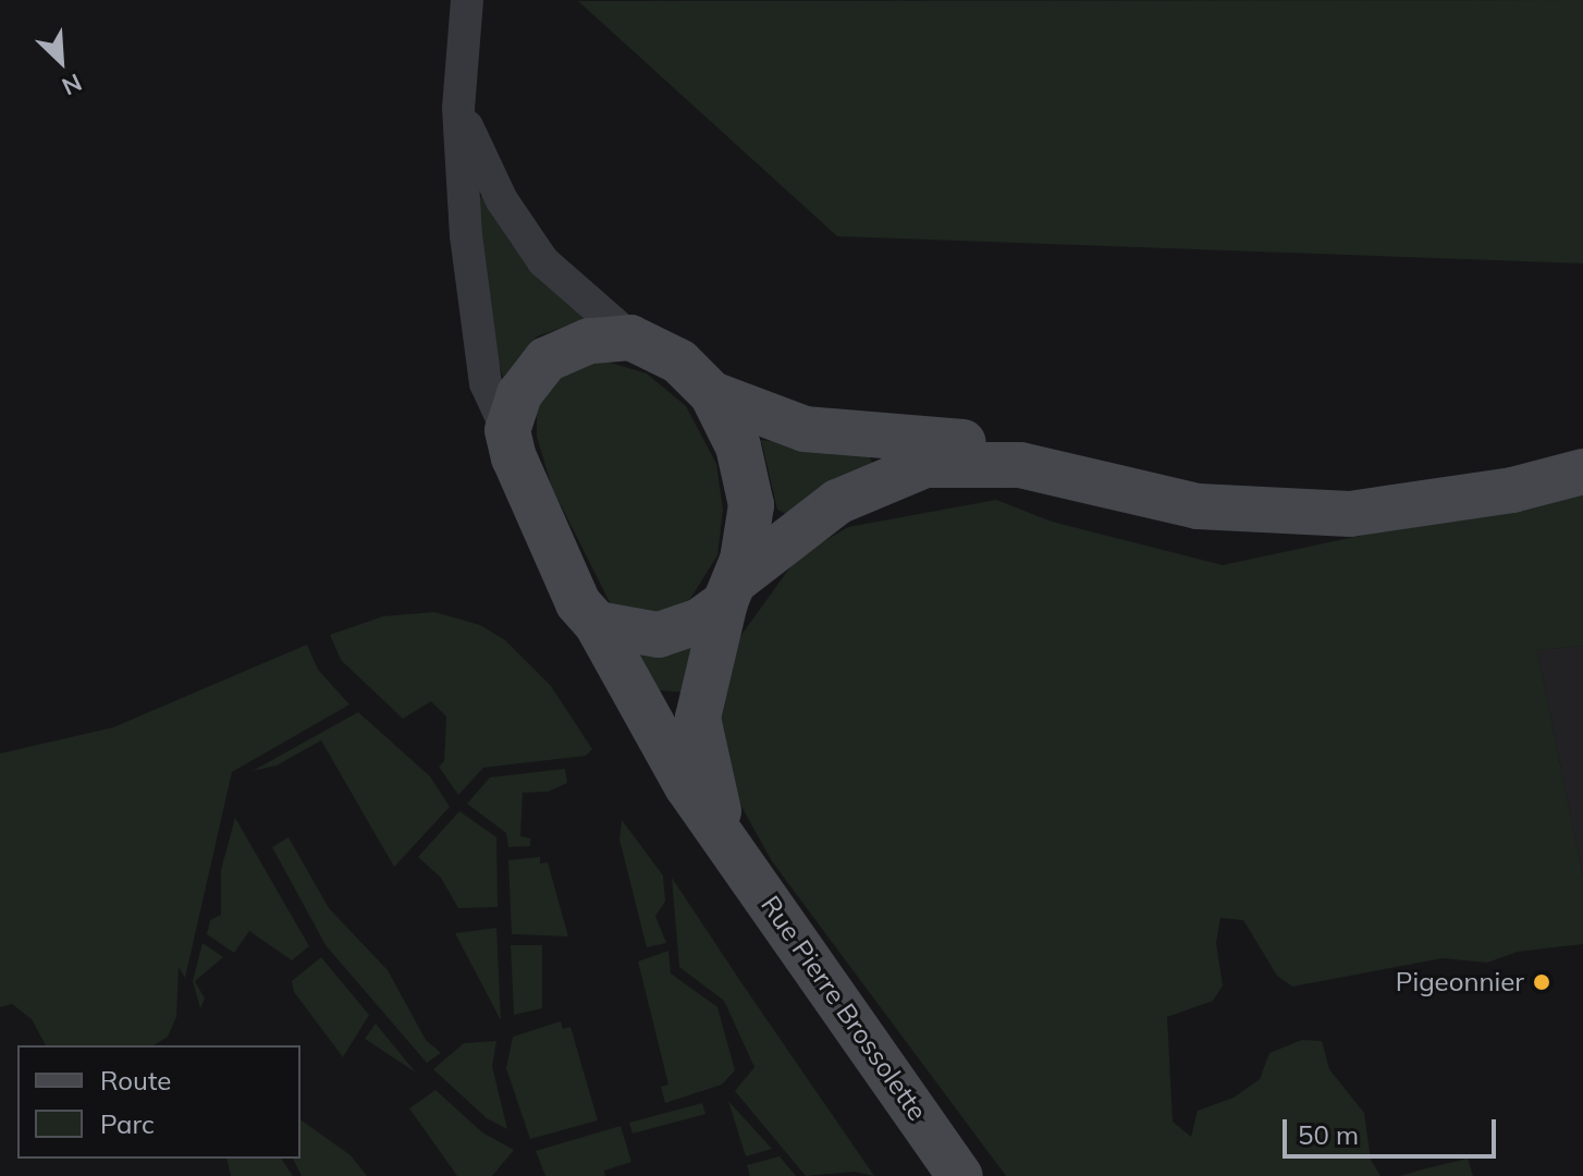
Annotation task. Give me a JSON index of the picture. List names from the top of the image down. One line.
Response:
{"streets":{"main road":["Rue Pierre Brossolette"]},"places":["Pigeonnier"],"legend":["Route","Parc"],"scale_bar":"50 m","north":"bottom right"}
